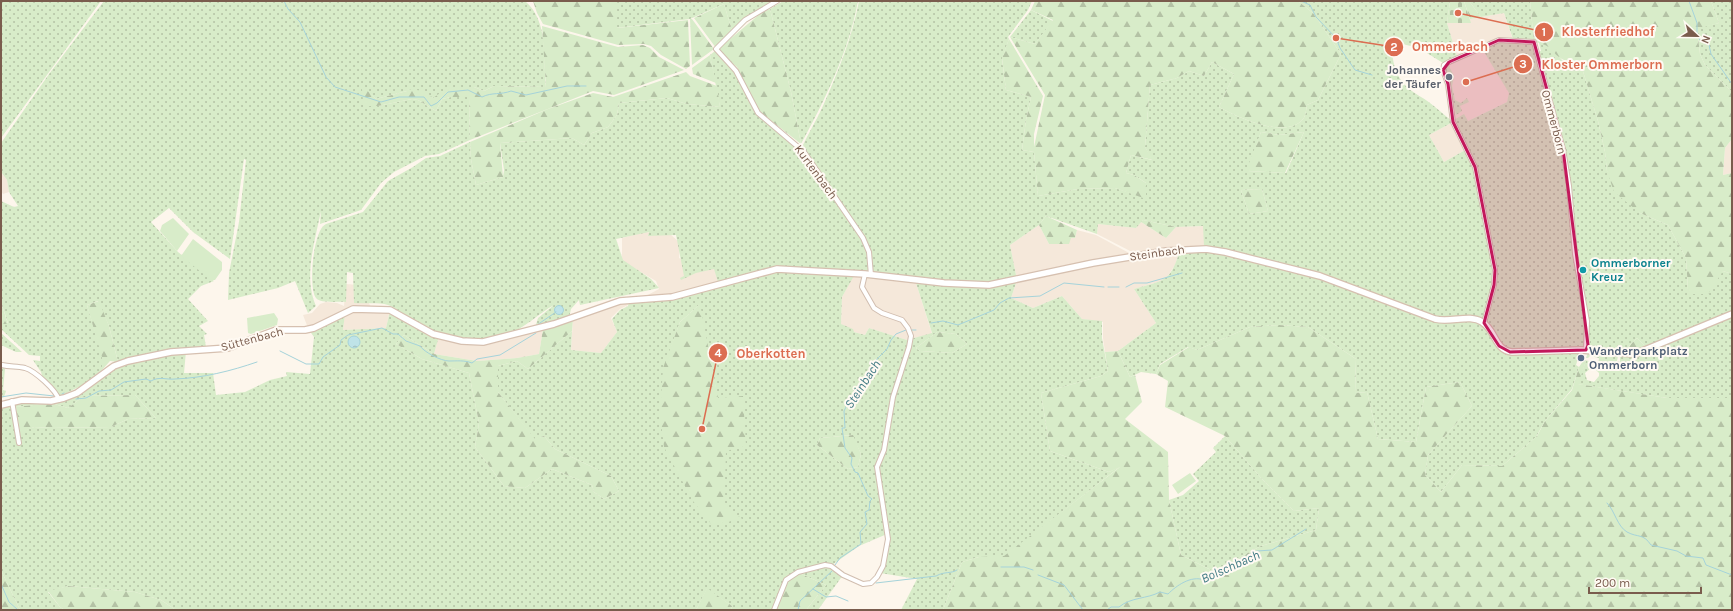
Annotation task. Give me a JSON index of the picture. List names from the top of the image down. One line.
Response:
{"streets":{"street":["Ommerborn","Kurtenbach","Steinbach","Süttenbach"]},"crossings":[["Ommerborn","Steinbach"],["Kurtenbach","Steinbach"],["Steinbach","Süttenbach"]],"water":["Steinbach","Bolschbach"],"places":["Klosterfriedhof","Ommerbach","Johannes der Täufer","Kloster Ommerborn","Ommerborner Kreuz","Wanderparkplatz Ommerborn","Oberkotten"],"scale_bar":"200 m","north":"right"}
